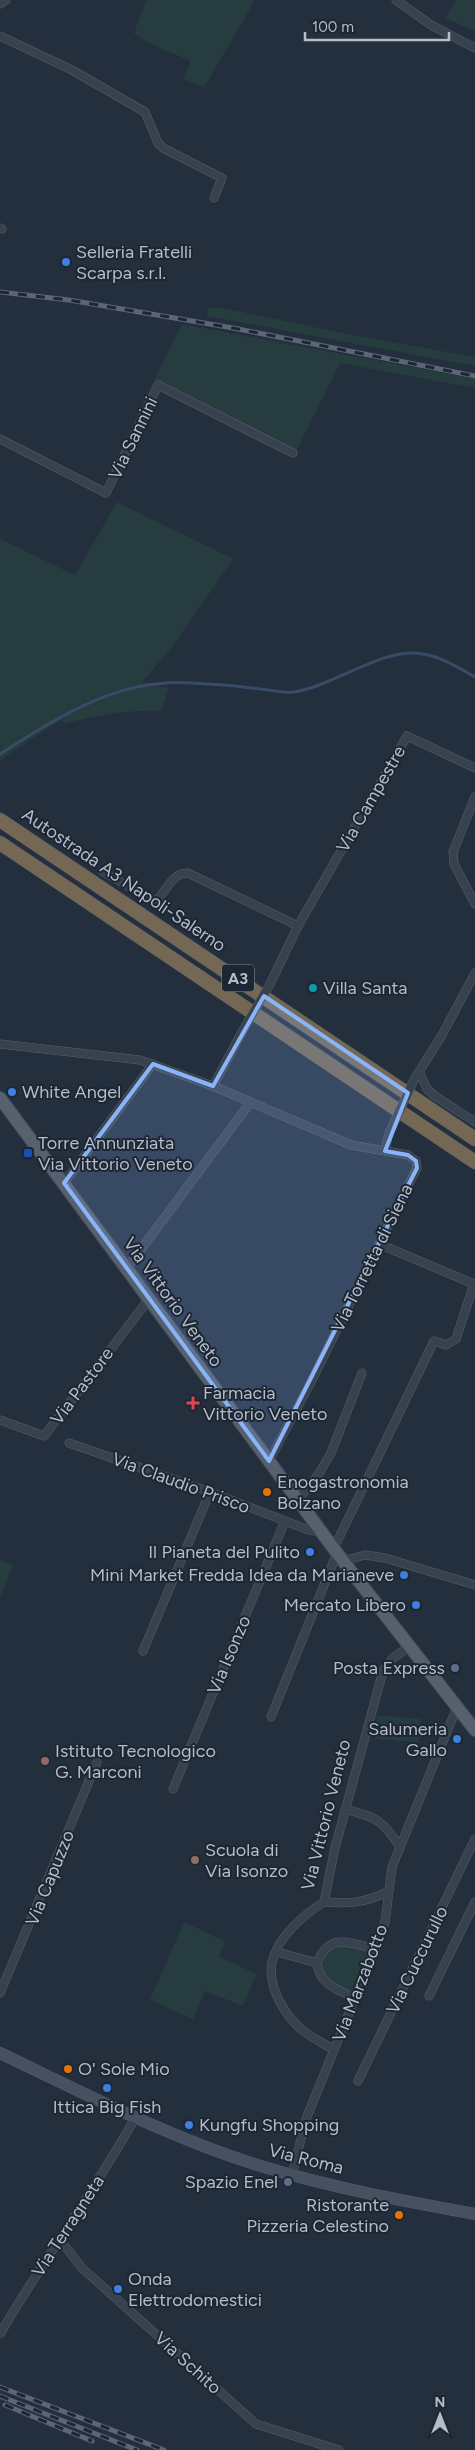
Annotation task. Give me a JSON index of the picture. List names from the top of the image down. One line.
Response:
{"streets":{"highway":["Autostrada A3 Napoli-Salerno","A3"],"main road":["Via Vittorio Veneto"],"street":["Via Sannini","Via Campestre","Via Torretta di Siena","Via Pastore","Via Claudio Prisco","Via Isonzo","Via Capuzzo","Via Cuccurullo","Via Marzabotto","Via Roma","Via Terragneta","Via Schito"]},"crossings":[["Via Torretta di Siena","Via Vittorio Veneto"],["Via Vittorio Veneto","Via Pastore"],["Via Vittorio Veneto","Via Claudio Prisco"],["Via Vittorio Veneto","Via Marzabotto"],["Via Claudio Prisco","Via Isonzo"],["Via Marzabotto","Via Roma"],["Via Roma","Via Terragneta"],["Via Terragneta","Via Schito"]],"places":{"other":["Selleria Fratelli Scarpa s.r.l.","Villa Santa","White Angel","Enogastronomia Bolzano","Il Pianeta del Pulito","Mini Market Fredda Idea da Marianeve","Mercato Libero","Posta Express","Salumeria Gallo","Istituto Tecnologico G. Marconi","Scuola di Via Isonzo","O' Sole Mio","Ittica Big Fish","Kungfu Shopping","Spazio Enel","Ristorante Pizzeria Celestino","Onda Elettrodomestici"],"transit":["Torre Annunziata Via Vittorio Veneto"],"health":["Farmacia Vittorio Veneto"]},"scale_bar":"100 m","north":"top"}
